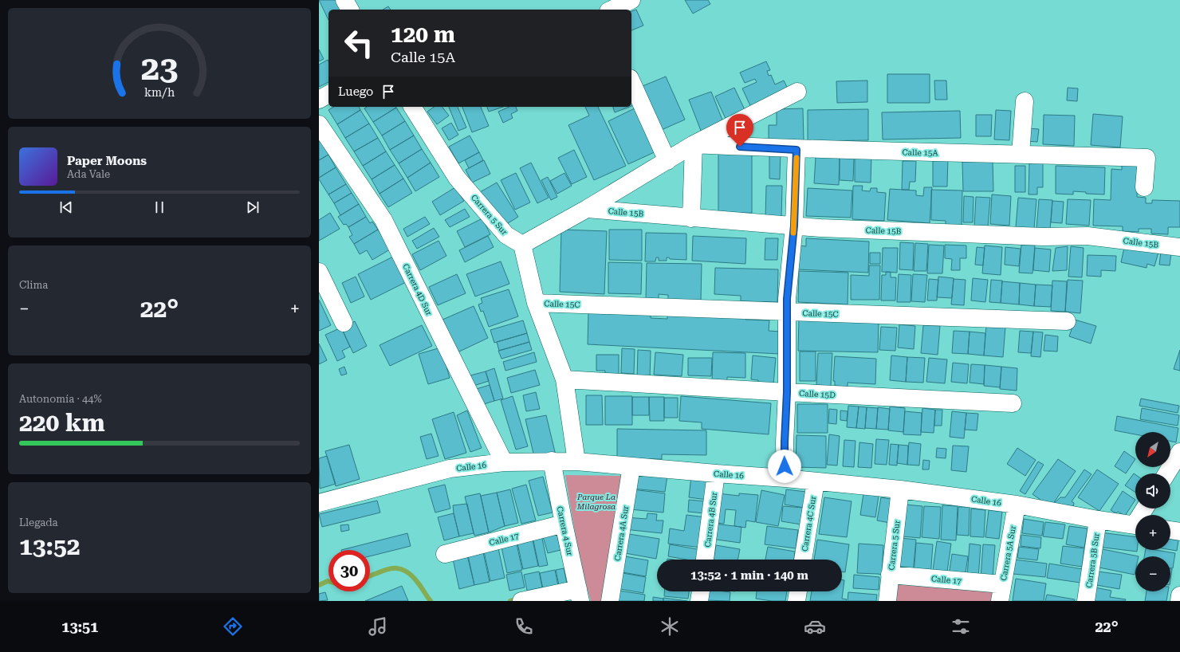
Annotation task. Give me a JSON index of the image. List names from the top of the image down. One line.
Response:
{"streets":{"street":["Calle 15A","Calle 15B","Carrera 5 Sur","Carrera 4D Sur","Calle 15C","Calle 15D","Calle 16","Carrera 4B Sur","Carrera 4C Sur","Carrera 4 Sur","Carrera 4A Sur","Calle 17","Carrera 5A Sur","Carrera 5B Sur"]},"crossings":[["Carrera 5 Sur","Calle 16"],["Carrera 5 Sur","Calle 17"],["Carrera 4D Sur","Calle 16"],["Calle 16","Carrera 4B Sur"],["Calle 16","Carrera 4C Sur"],["Calle 16","Carrera 4 Sur"],["Calle 16","Carrera 4A Sur"],["Calle 16","Carrera 5A Sur"],["Calle 16","Carrera 5B Sur"],["Carrera 4 Sur","Calle 17"],["Calle 17","Carrera 5A Sur"]],"parks":["Parque La Milagrosa"],"north":"bottom left","page":{"turn":["120 m","Calle 15A"],"then":"Luego","song":["Paper Moons","Ada Vale"],"tile":["Clima",["Autonomía · 44%","220 km"],["Llegada","13:52"]],"heat":["−","22°","+"],"map_buttons":["+","−"],"limit":"30","trip":"13:52 · 1 min · 140 m","tabs":["13:51","22°"],"gauge":["23","km/h"]}}
